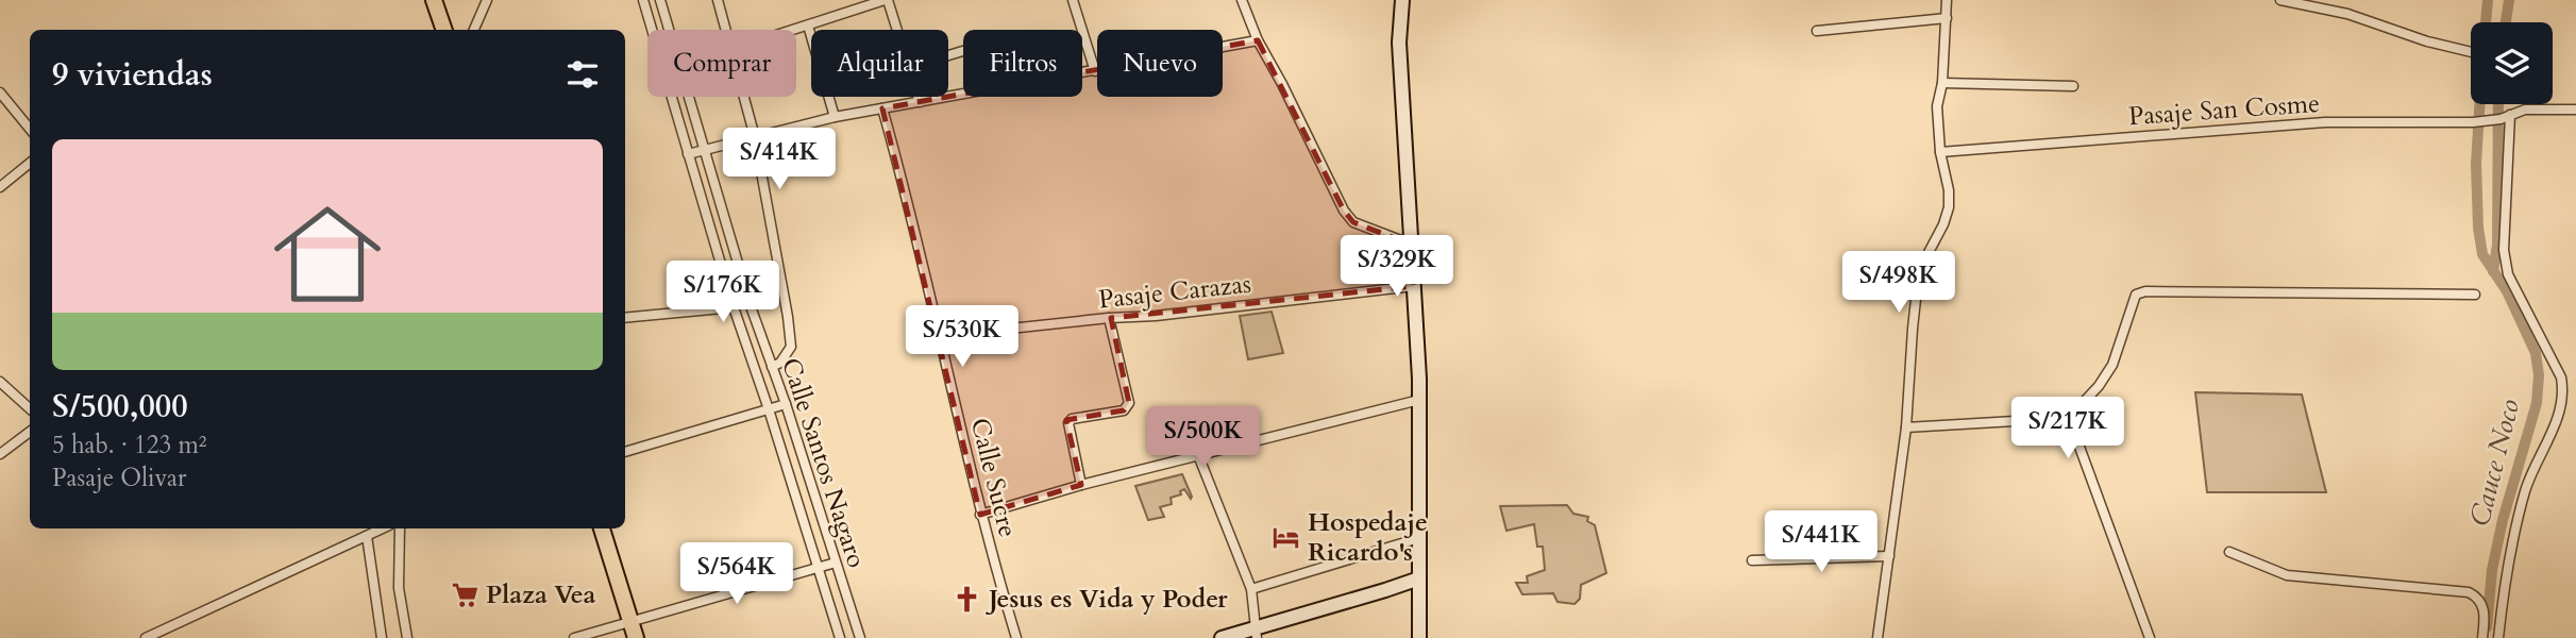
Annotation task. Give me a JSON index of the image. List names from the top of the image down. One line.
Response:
{"streets":{"street":["Pasaje San Cosme","Pasaje Carazas","Calle Santos Nagaro","Calle Sucre"]},"crossings":[["Pasaje Carazas","Calle Sucre"]],"water":["Cauce Noco"],"places":{"hotel":["Hospedaje Ricardo's"],"supermarket":["Plaza Vea"],"church":["Jesus es Vida y Poder"]},"page":{"chip":["Comprar","Alquilar","Filtros","Nuevo"],"heading":"9 viviendas","list":[{"name":"S/500,000","note":"5 hab. · 123 m² · Pasaje Olivar"}],"price":["S/414K","S/329K","S/498K","S/176K","S/530K","S/217K","S/500K","S/441K","S/564K"]}}
